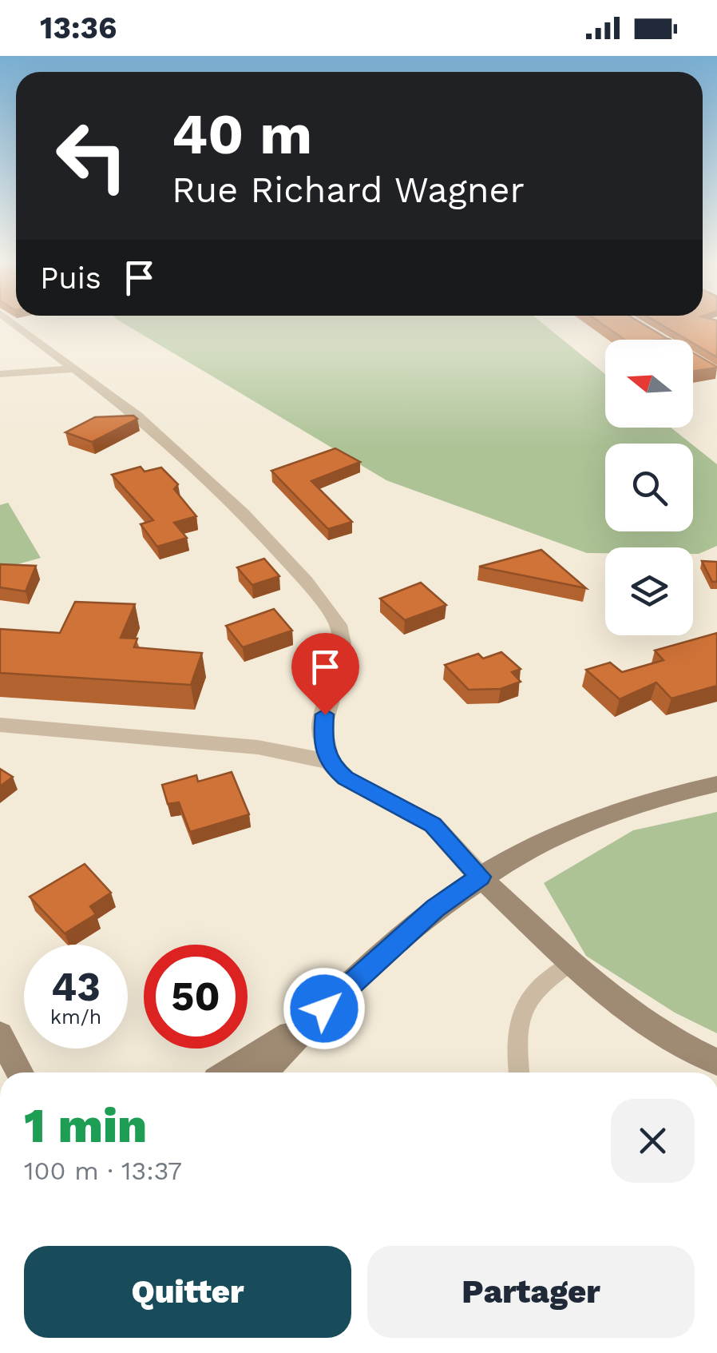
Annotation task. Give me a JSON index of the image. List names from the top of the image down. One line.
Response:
{"north":"left","page":{"status":"13:36","turn":["40 m","Rue Richard Wagner"],"then":"Puis","speed":"43 km/h","limit":"50","heading":["1 min","100 m · 13:37"],"buttons":["Quitter","Partager"]}}
